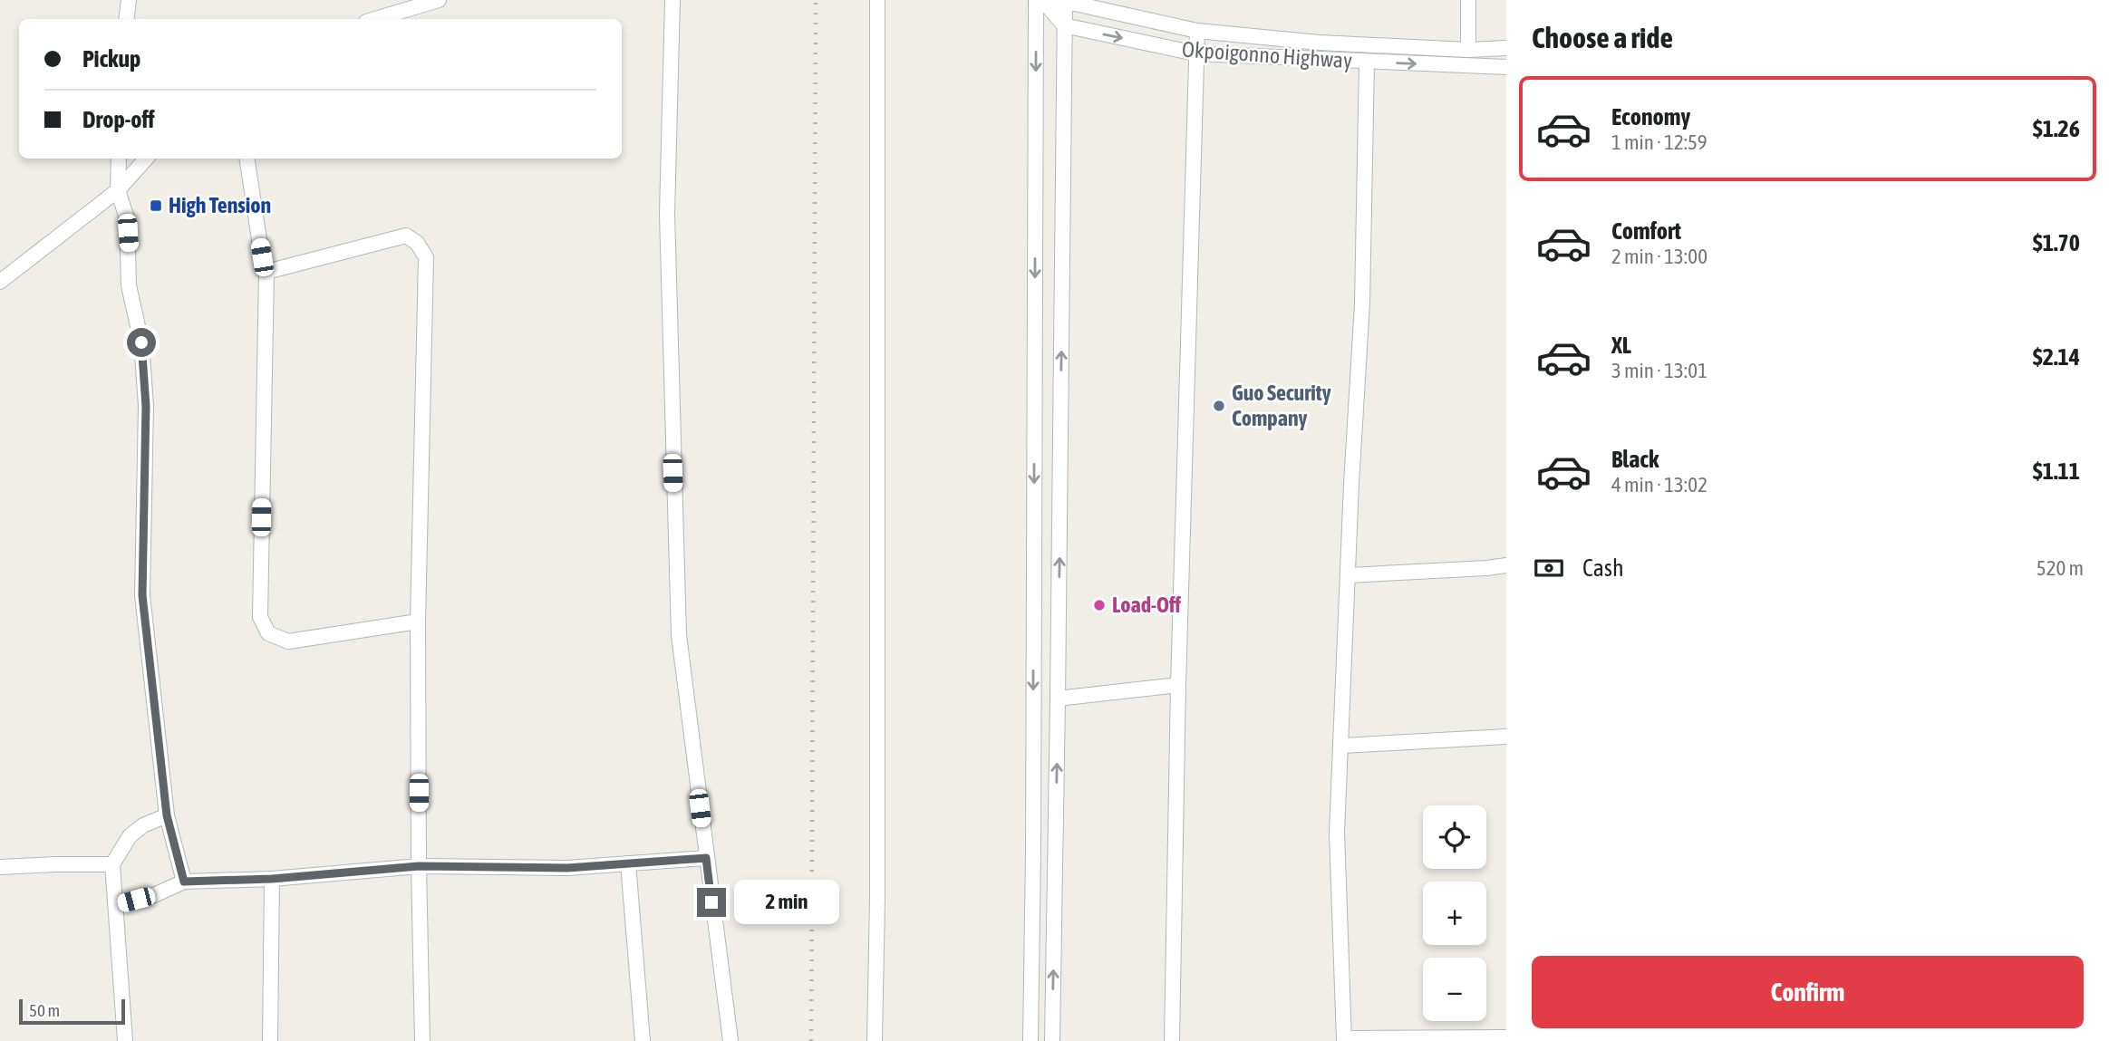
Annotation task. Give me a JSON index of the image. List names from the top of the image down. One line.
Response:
{"streets":{"street":["Okpoigonno Highway"]},"places":{"transit":["High Tension"],"other":["Guo Security Company","Load-Off"]},"scale_bar":"50 m","page":{"heading":"Choose a ride","banner":["Pickup","Drop-off"],"list":[{"name":"Economy","note":"1 min · 12:59","value":"$1.26"},{"name":"Comfort","note":"2 min · 13:00","value":"$1.70"},{"name":"XL","note":"3 min · 13:01","value":"$2.14"},{"name":"Black","note":"4 min · 13:02","value":"$1.11"}],"pay":["Cash","520 m"],"map_buttons":["+","−"],"bubble":"2 min","buttons":"Confirm","scale":"50 m"}}
